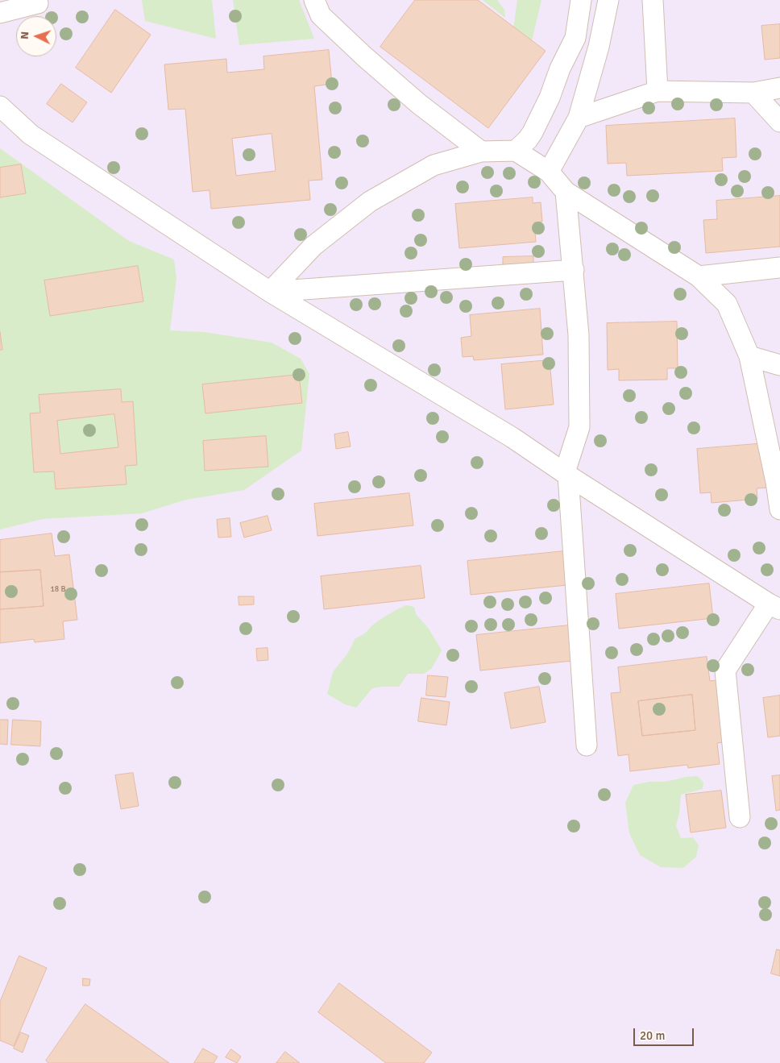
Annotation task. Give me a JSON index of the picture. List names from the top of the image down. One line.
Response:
{"house_numbers":["18 B"],"scale_bar":"20 m","north":"left"}
